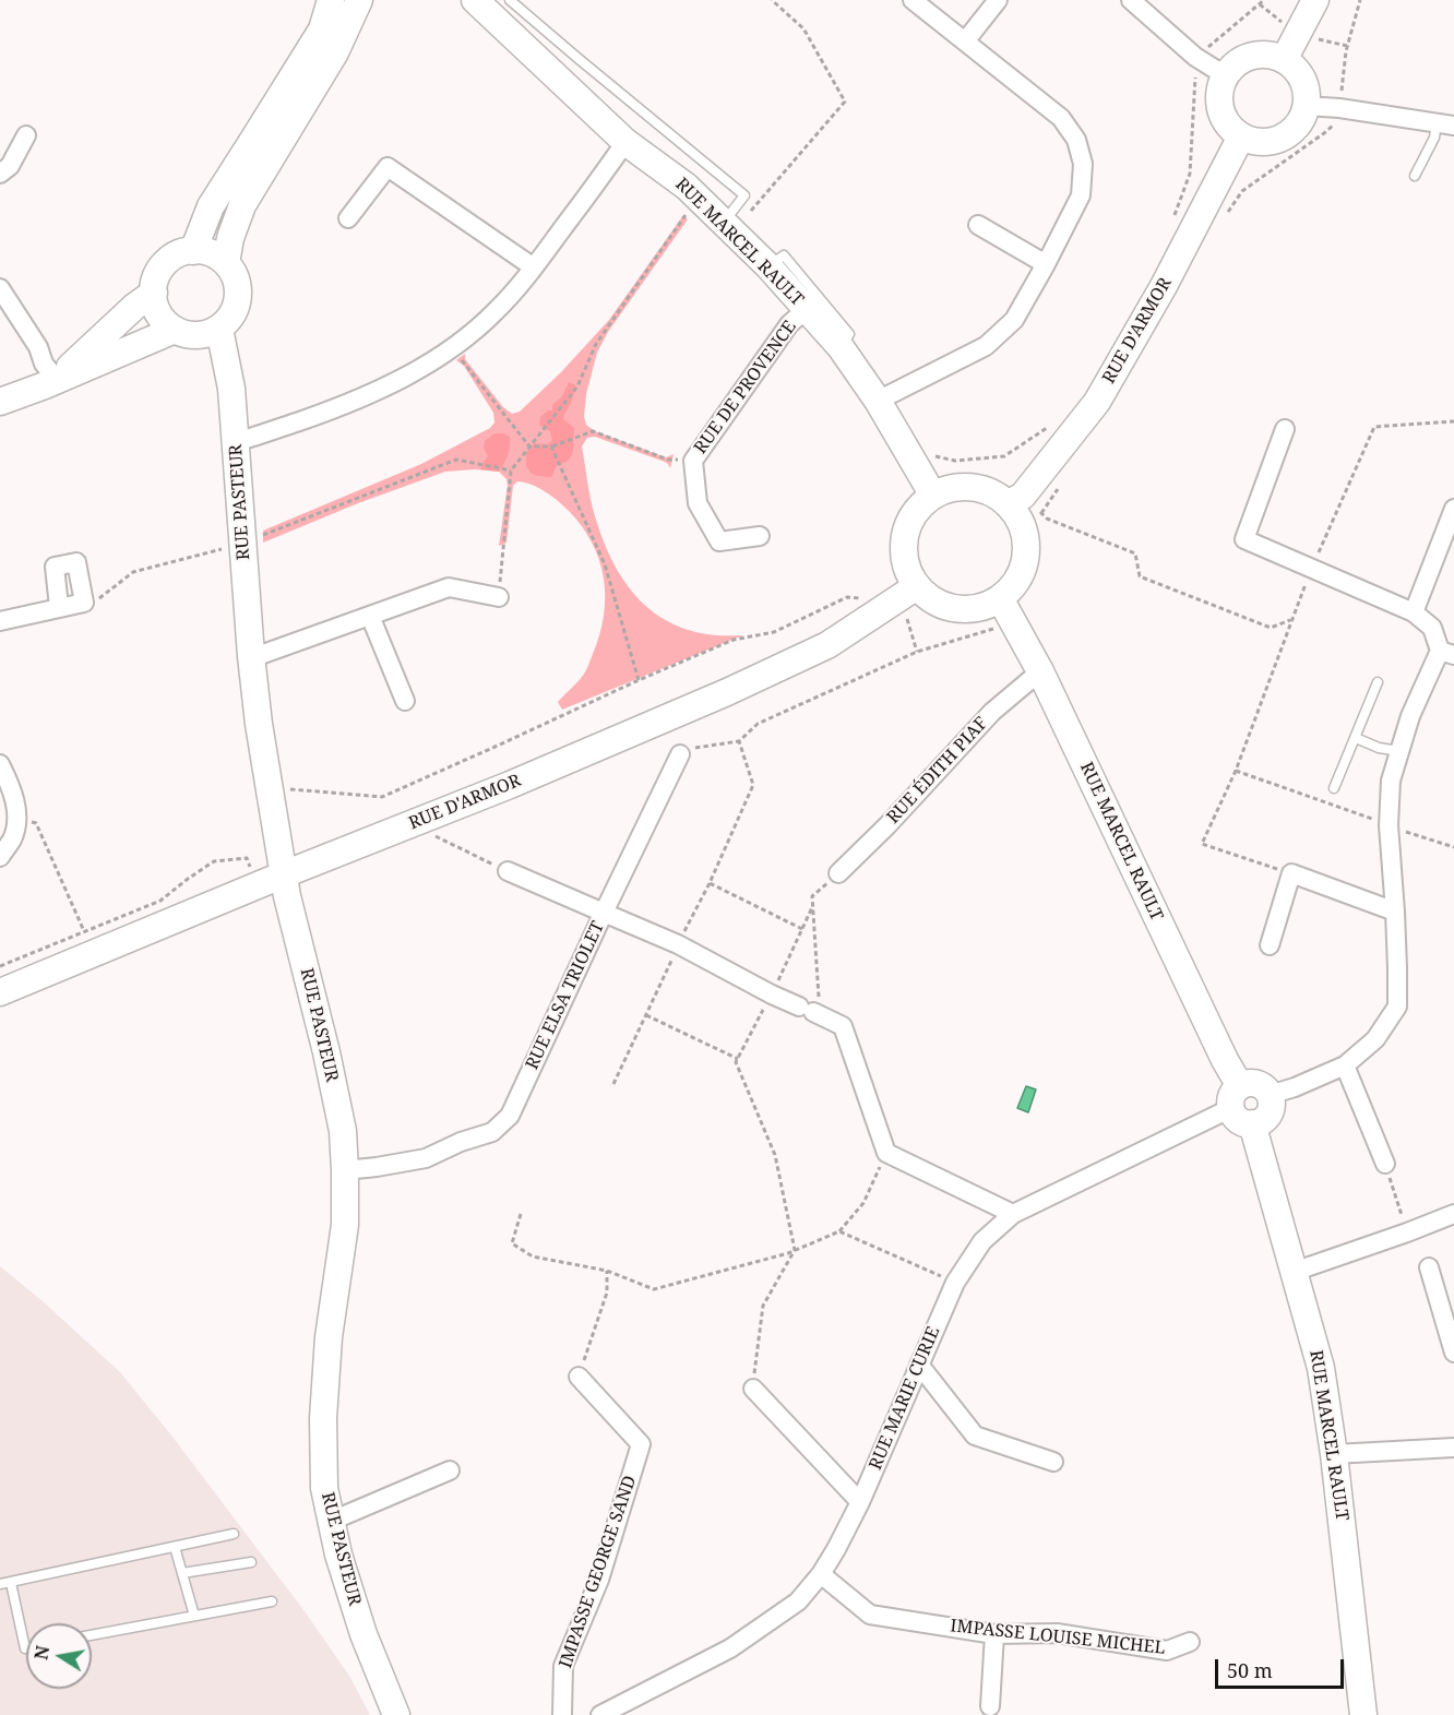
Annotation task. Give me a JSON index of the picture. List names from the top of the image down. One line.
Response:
{"streets":{"street":["RUE MARCEL RAULT","RUE D'ARMOR","RUE DE PROVENCE","RUE PASTEUR","RUE ÉDITH PIAF","RUE ELSA TRIOLET","RUE MARIE CURIE","IMPASSE GEORGE SAND","IMPASSE LOUISE MICHEL"]},"crossings":[["RUE MARCEL RAULT","RUE D'ARMOR"],["RUE MARCEL RAULT","RUE DE PROVENCE"],["RUE MARCEL RAULT","RUE ÉDITH PIAF"],["RUE MARCEL RAULT","RUE MARIE CURIE"],["RUE D'ARMOR","RUE PASTEUR"],["RUE PASTEUR","RUE ELSA TRIOLET"],["RUE MARIE CURIE","IMPASSE LOUISE MICHEL"]],"scale_bar":"50 m","north":"left"}
